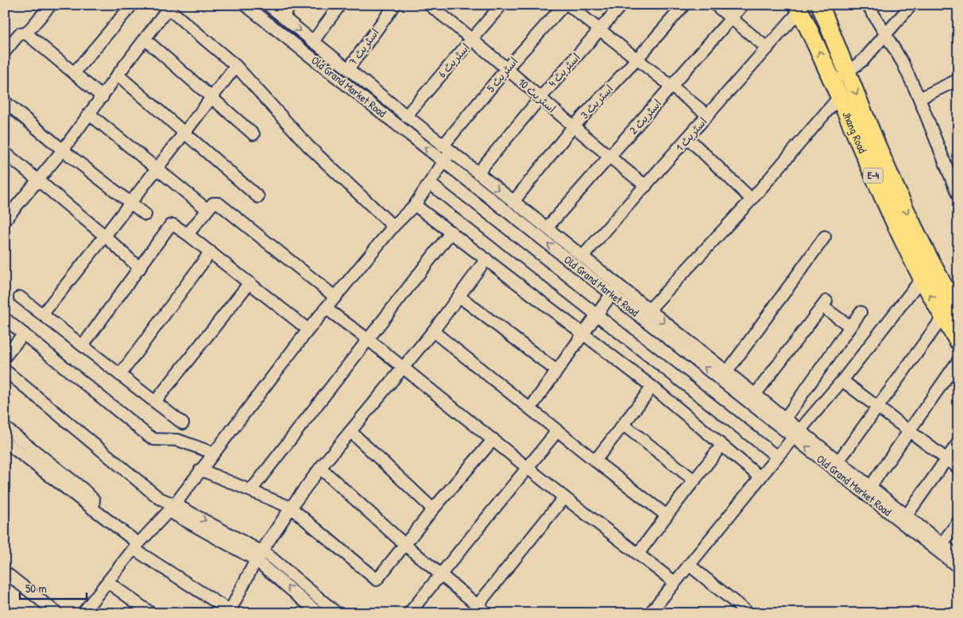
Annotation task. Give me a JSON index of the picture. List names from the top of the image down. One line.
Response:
{"streets":{"highway":["Jhang Road","E-4"],"street":["اسٹریٹ 7","اسٹریٹ 6","اسٹریٹ 4","اسٹریٹ 5","Old Grand Market Road","اسٹریٹ 10","اسٹریٹ 3","اسٹریٹ 2","اسٹریٹ 1"]},"crossings":[["اسٹریٹ 7","Old Grand Market Road"],["اسٹریٹ 6","Old Grand Market Road"],["اسٹریٹ 6","اسٹریٹ 10"],["اسٹریٹ 4","Old Grand Market Road"],["اسٹریٹ 4","اسٹریٹ 10"],["اسٹریٹ 5","Old Grand Market Road"],["اسٹریٹ 5","اسٹریٹ 10"],["Old Grand Market Road","اسٹریٹ 3"],["Old Grand Market Road","اسٹریٹ 2"],["Old Grand Market Road","اسٹریٹ 1"],["اسٹریٹ 10","اسٹریٹ 3"],["اسٹریٹ 10","اسٹریٹ 2"],["اسٹریٹ 10","اسٹریٹ 1"],["Jhang Road","اسٹریٹ 1"]],"scale_bar":"50 m"}
